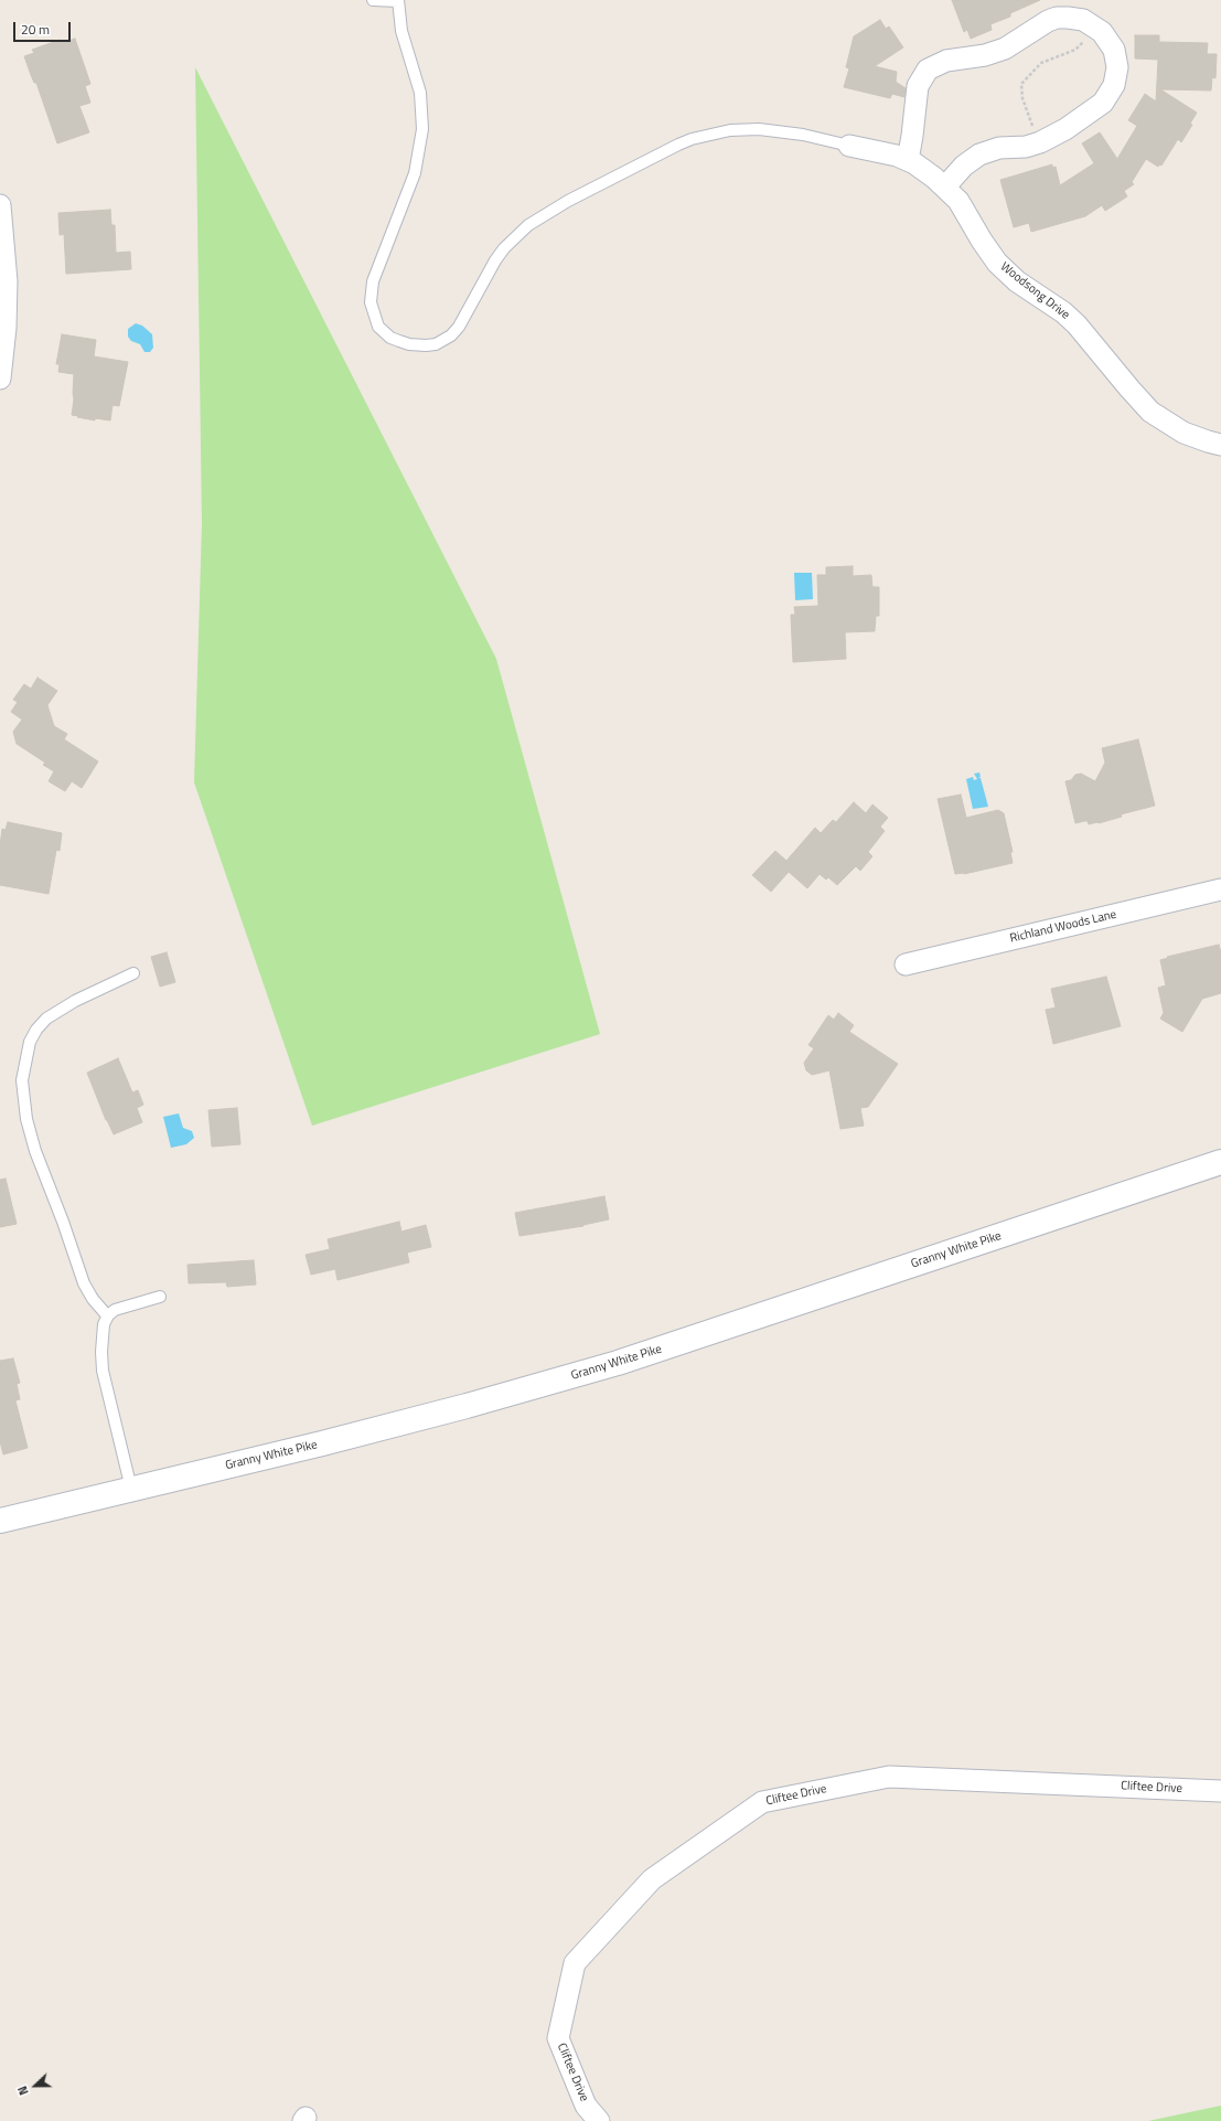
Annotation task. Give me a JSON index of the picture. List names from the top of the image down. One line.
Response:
{"streets":{"main road":["Granny White Pike"],"street":["Woodsong Drive","Richland Woods Lane","Cliftee Drive"]},"scale_bar":"20 m","north":"left"}
